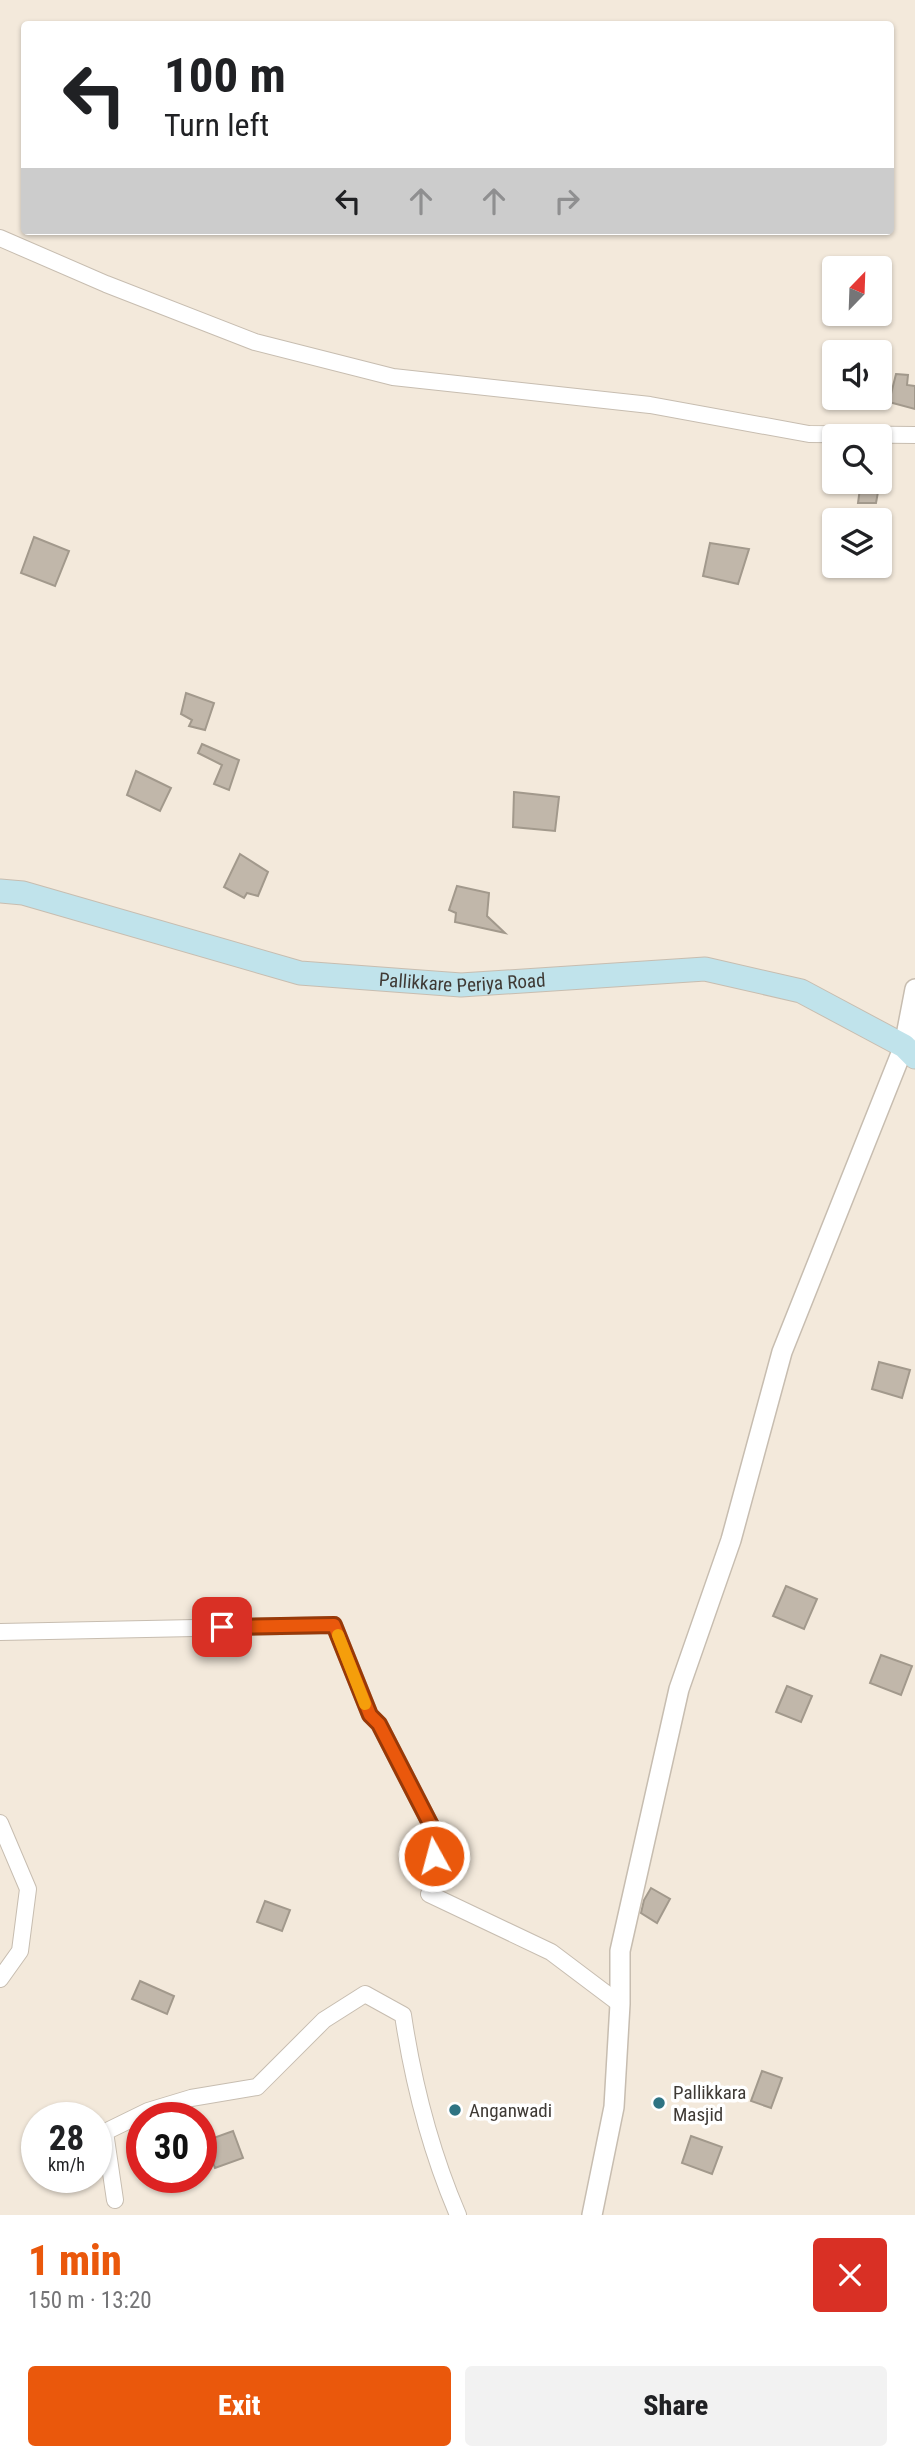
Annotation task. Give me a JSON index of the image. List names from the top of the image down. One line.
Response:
{"streets":{"main road":["Pallikkare Periya Road"]},"places":["Pallikkara Masjid","Anganwadi"],"north":"top right","page":{"turn":["100 m","Turn left"],"speed":"28 km/h","limit":"30","heading":["1 min","150 m · 13:20"],"buttons":["Exit","Share"]}}
